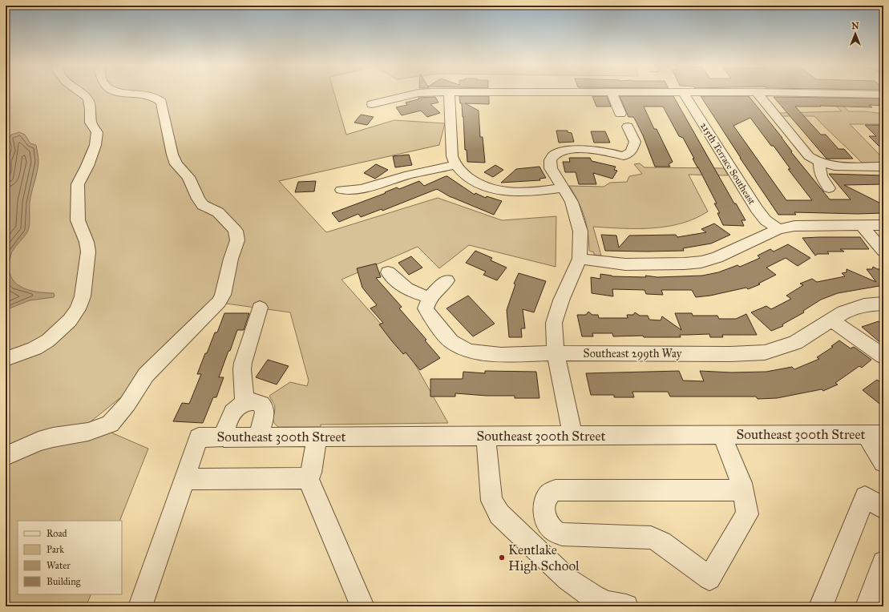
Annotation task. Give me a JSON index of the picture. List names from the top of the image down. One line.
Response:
{"streets":{"street":["215th Terrace Southeast","Southeast 299th Way","Southeast 300th Street"]},"places":["Kentlake High School"],"legend":["Road","Park","Water","Building"],"north":"top"}
